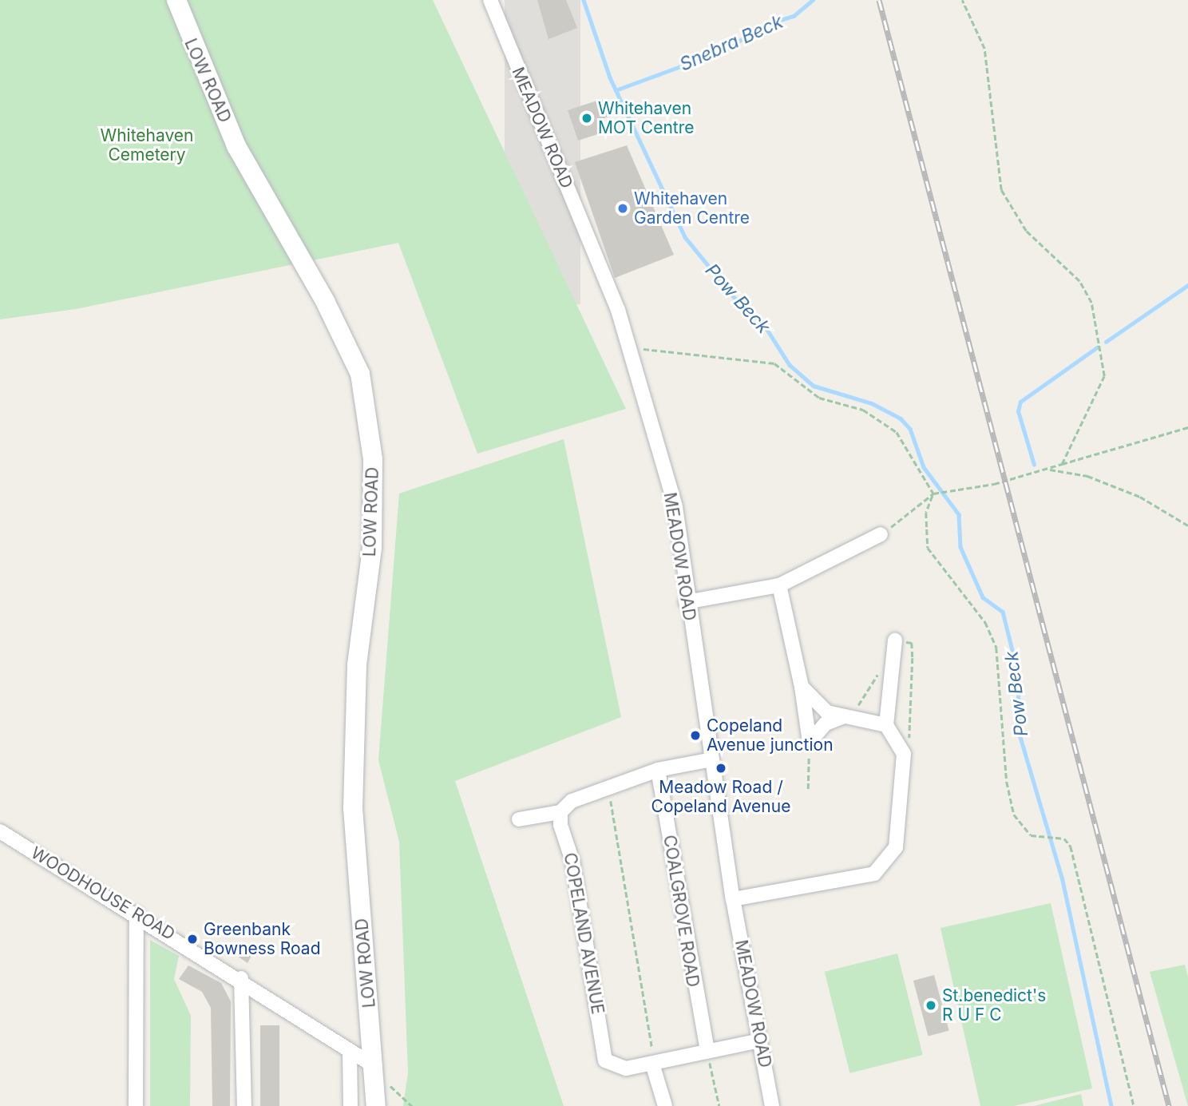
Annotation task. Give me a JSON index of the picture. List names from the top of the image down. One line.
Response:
{"streets":{"main road":["LOW ROAD"],"street":["MEADOW ROAD","WOODHOUSE ROAD","COALGROVE ROAD","COPELAND AVENUE"]},"crossings":[["LOW ROAD","WOODHOUSE ROAD"],["MEADOW ROAD","COPELAND AVENUE"],["COALGROVE ROAD","COPELAND AVENUE"]],"water":["Snebra Beck","Pow Beck"],"parks":["Whitehaven Cemetery"],"places":["Whitehaven MOT Centre","Whitehaven Garden Centre","Copeland Avenue junction","Meadow Road / Copeland Avenue","Greenbank Bowness Road","St.benedict's R U F C"]}
